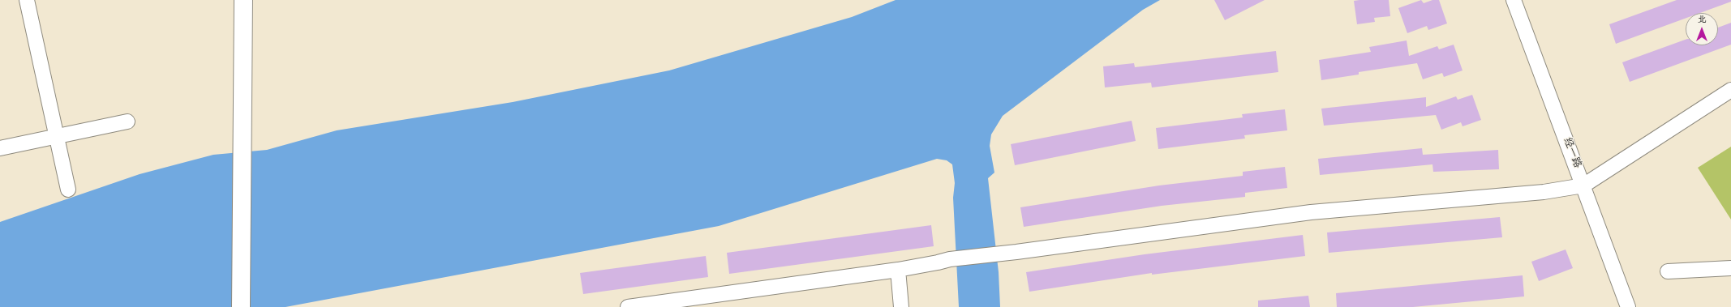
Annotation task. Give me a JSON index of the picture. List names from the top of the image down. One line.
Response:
{"streets":{"street":["经一路"]},"north":"top"}
